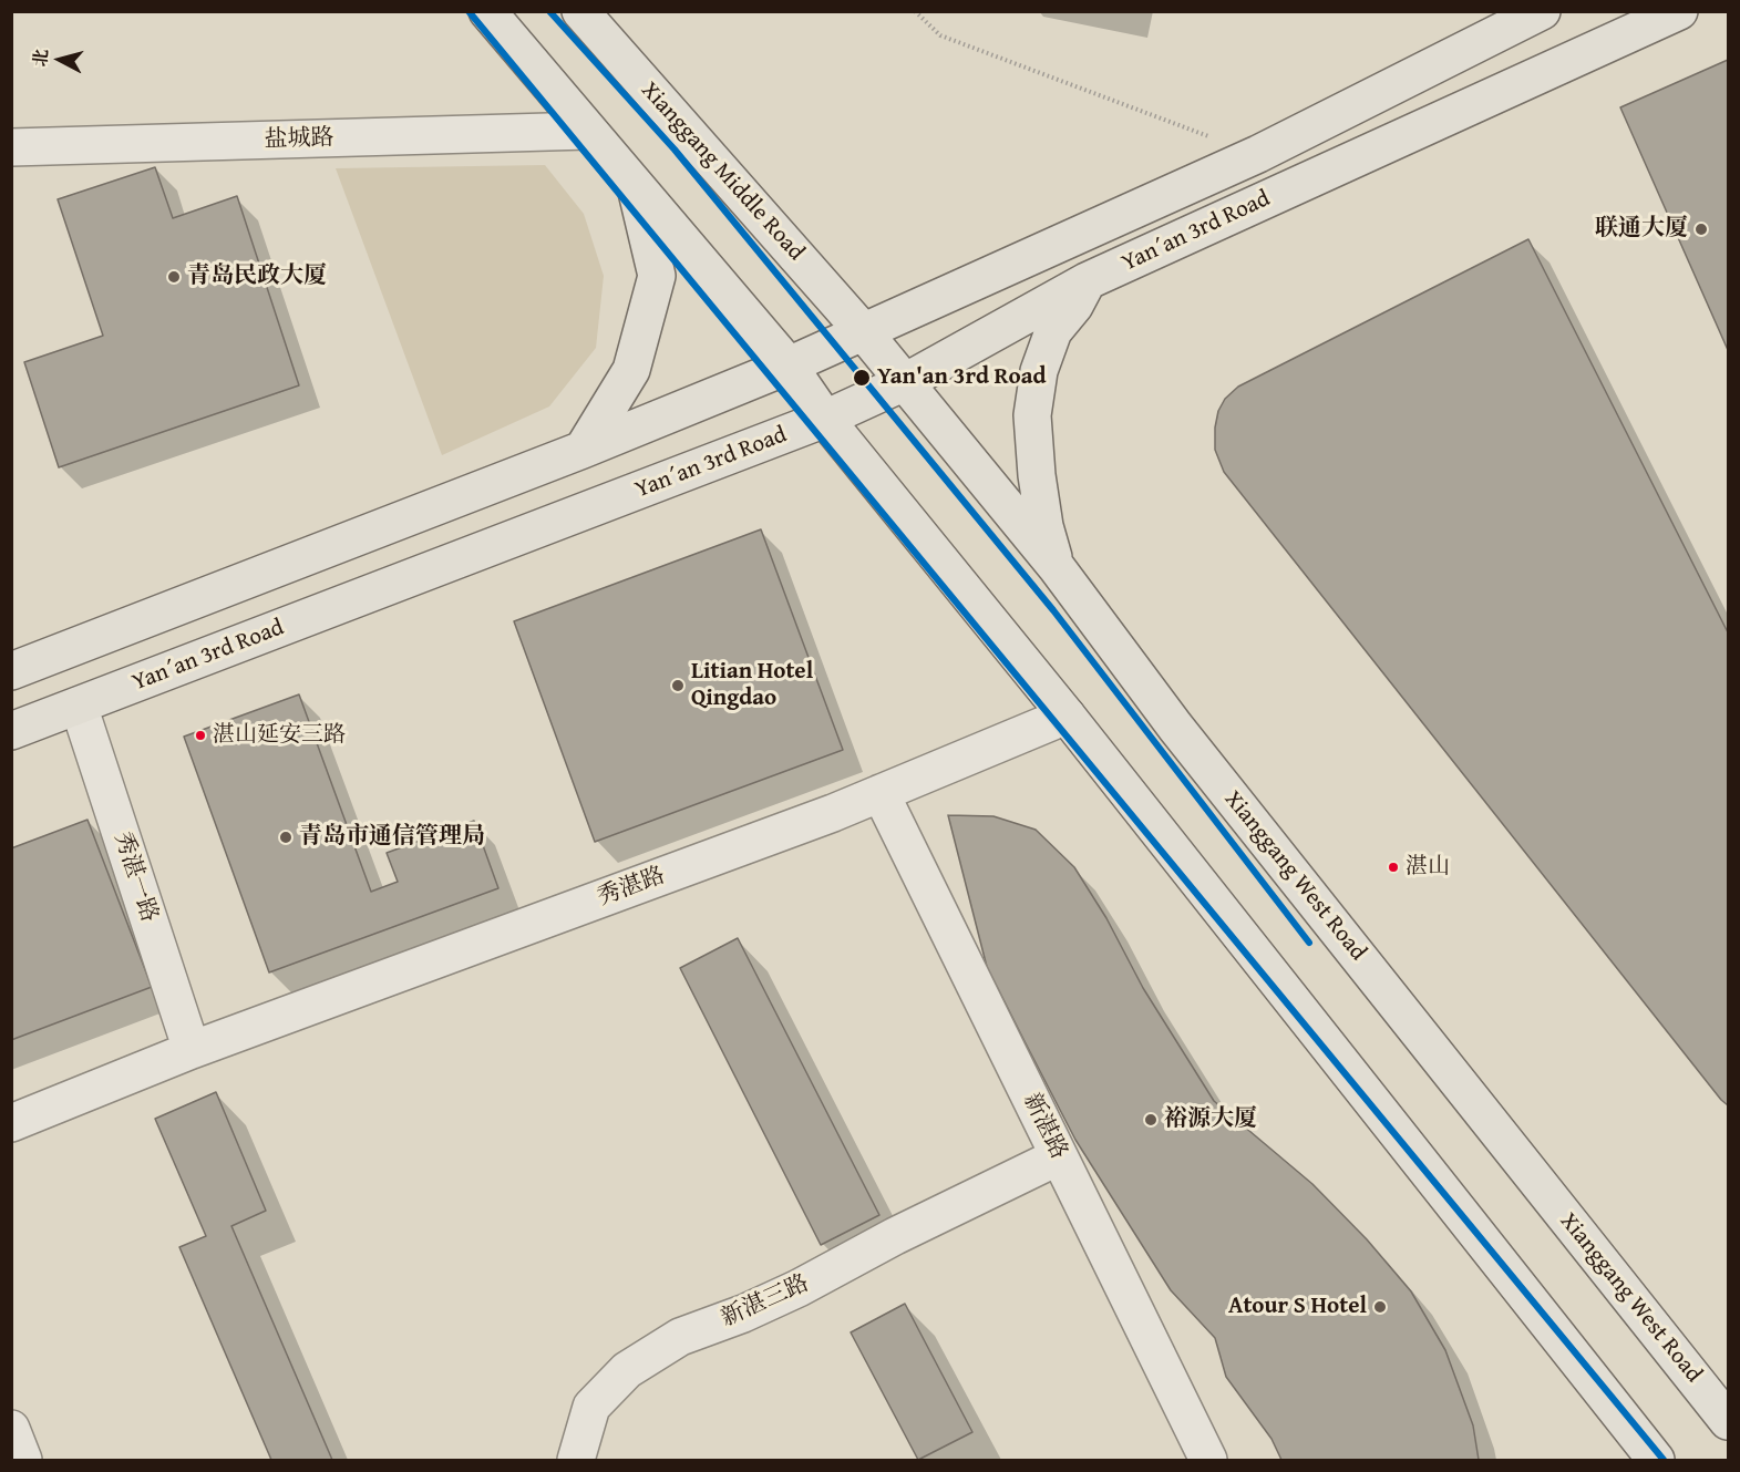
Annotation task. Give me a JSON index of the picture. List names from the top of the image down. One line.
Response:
{"streets":{"main road":["Xianggang Middle Road","Yan´an 3rd Road","Xianggang West Road"],"street":["盐城路","秀湛一路","秀湛路","新湛路","新湛三路"]},"crossings":[["Xianggang Middle Road","Yan´an 3rd Road"],["Xianggang Middle Road","Xianggang West Road"],["Yan´an 3rd Road","Xianggang West Road"],["Yan´an 3rd Road","秀湛一路"],["秀湛一路","秀湛路"],["秀湛路","新湛路"],["新湛路","新湛三路"]],"places":["联通大厦","青岛民政大厦","Yan'an 3rd Road","Litian Hotel Qingdao","湛山延安三路","青岛市通信管理局","湛山","裕源大厦","Atour S Hotel"],"north":"left"}
